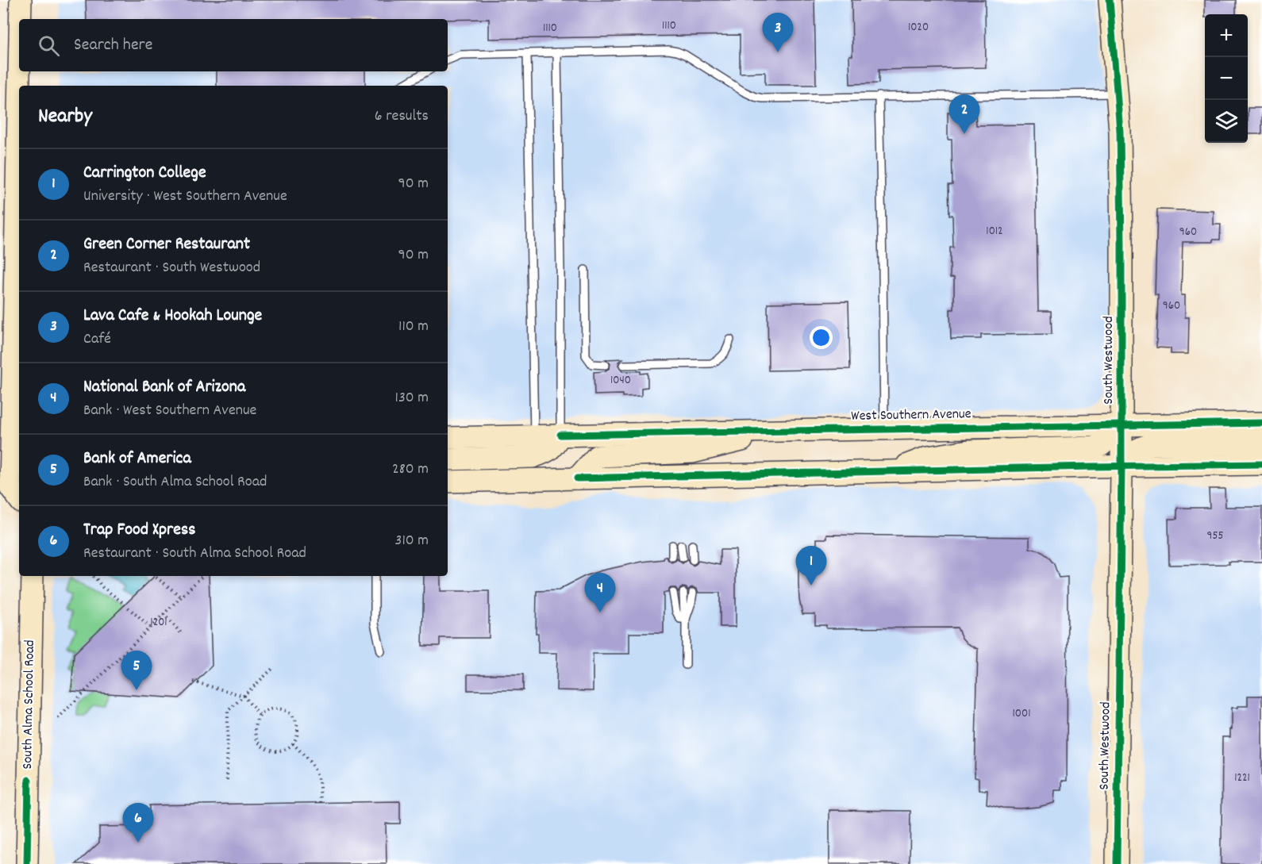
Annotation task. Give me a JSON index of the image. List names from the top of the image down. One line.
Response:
{"streets":{"main road":["South Westwood","West Southern Avenue","South Alma School Road"]},"crossings":[["South Westwood","West Southern Avenue"]],"house_numbers":["1110","1020","1110","1012","960","960","1040","955","1201","1001","1221"],"page":{"pins":["3","2","1","4","5","6"],"map_buttons":["+","−"],"search":"Search here","heading":["Nearby","6 results"],"list":[{"mark":"1","name":"Carrington College","note":"University · West Southern Avenue","value":"90 m"},{"mark":"2","name":"Green Corner Restaurant","note":"Restaurant · South Westwood","value":"90 m"},{"mark":"3","name":"Lava Cafe & Hookah Lounge","note":"Café","value":"110 m"},{"mark":"4","name":"National Bank of Arizona","note":"Bank · West Southern Avenue","value":"130 m"},{"mark":"5","name":"Bank of America","note":"Bank · South Alma School Road","value":"280 m"},{"mark":"6","name":"Trap Food Xpress","note":"Restaurant · South Alma School Road","value":"310 m"}]}}
